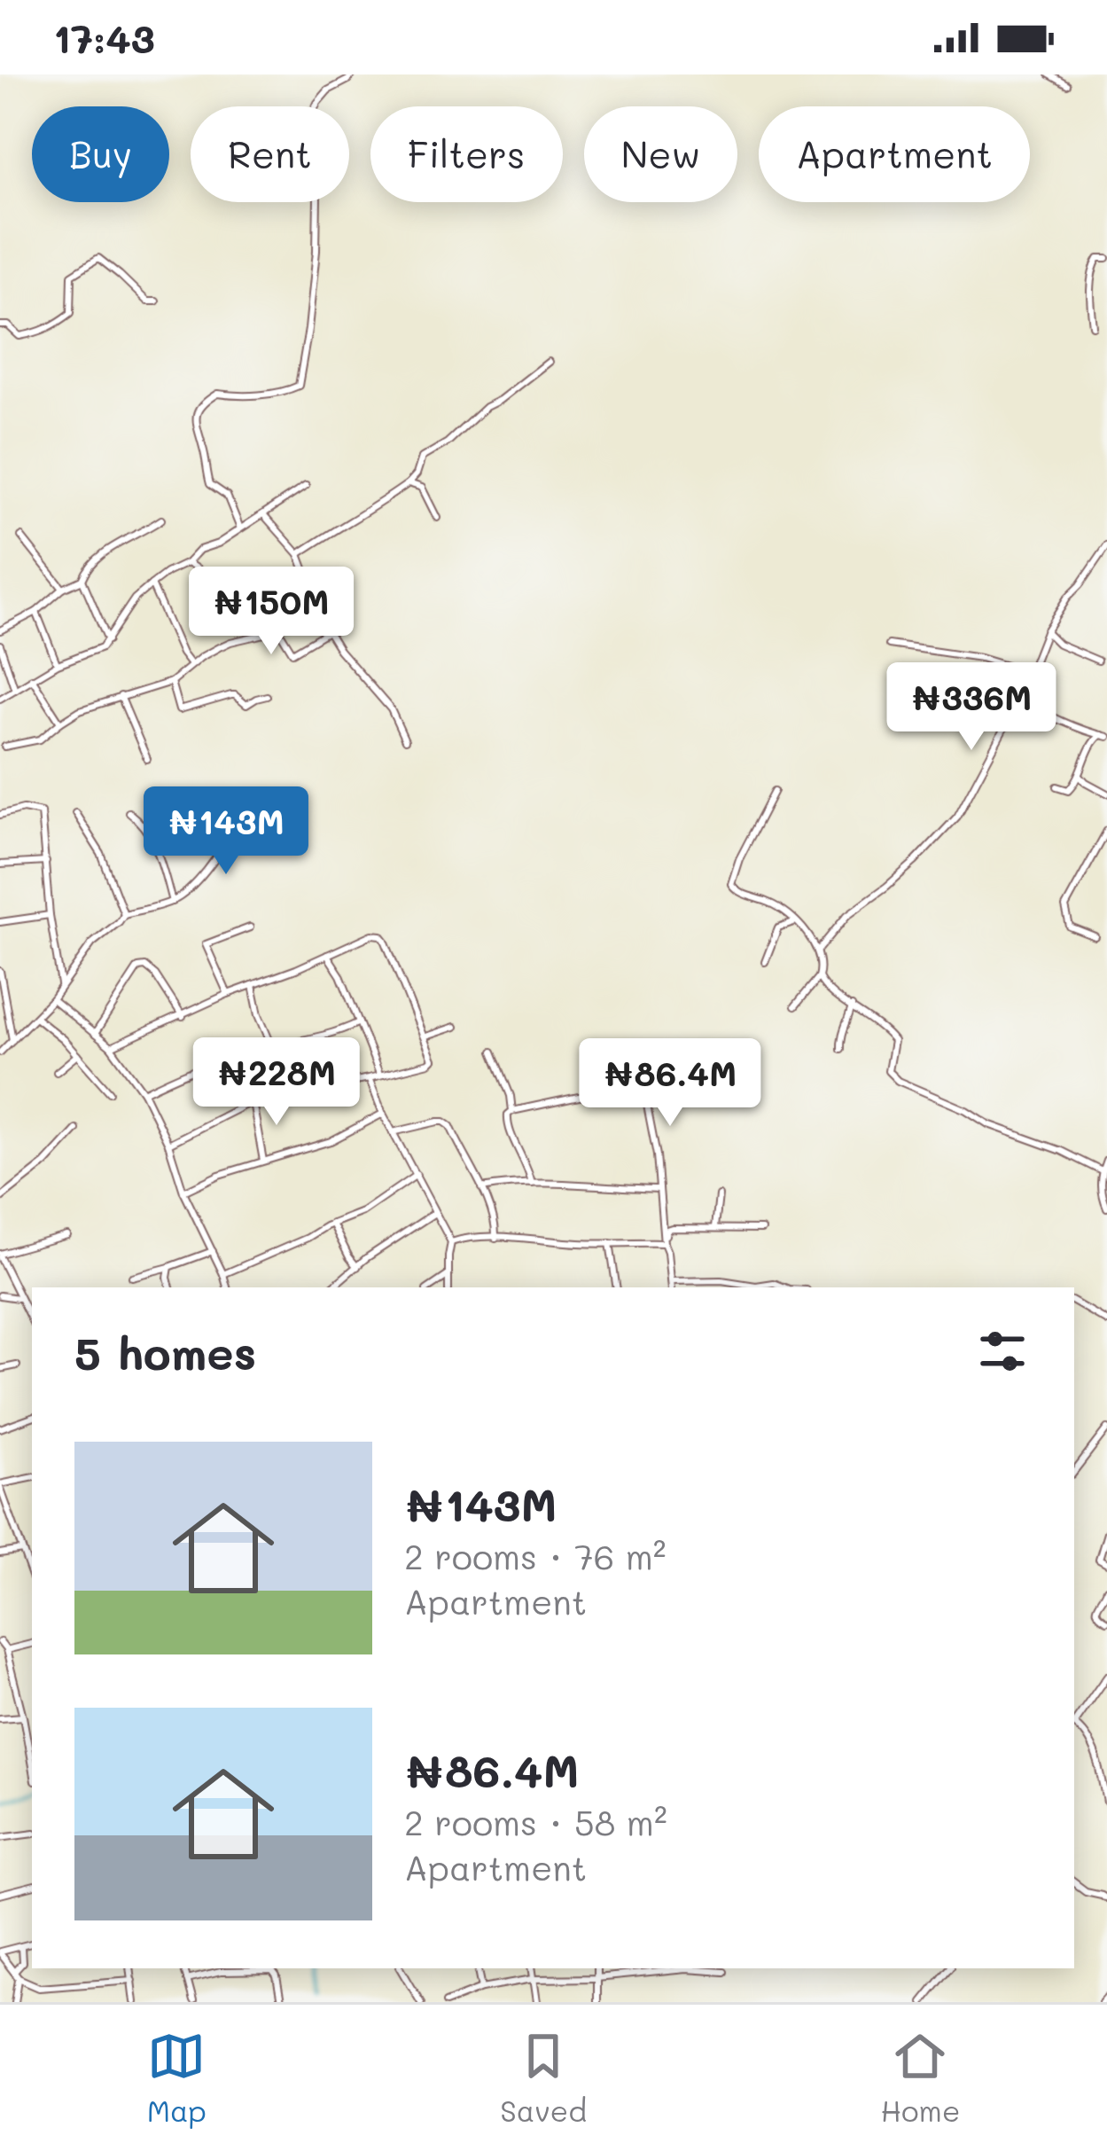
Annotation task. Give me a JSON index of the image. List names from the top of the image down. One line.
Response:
{"page":{"status":"17:43","chip":["Buy","Rent","Filters","New","Apartment"],"price":["₦150M","₦336M","₦143M","₦228M","₦86.4M"],"heading":"5 homes","list":[{"name":"₦143M","note":"2 rooms · 76 m² · Apartment"},{"name":"₦86.4M","note":"2 rooms · 58 m² · Apartment"}],"tabs":["Map","Saved","Home"]}}
